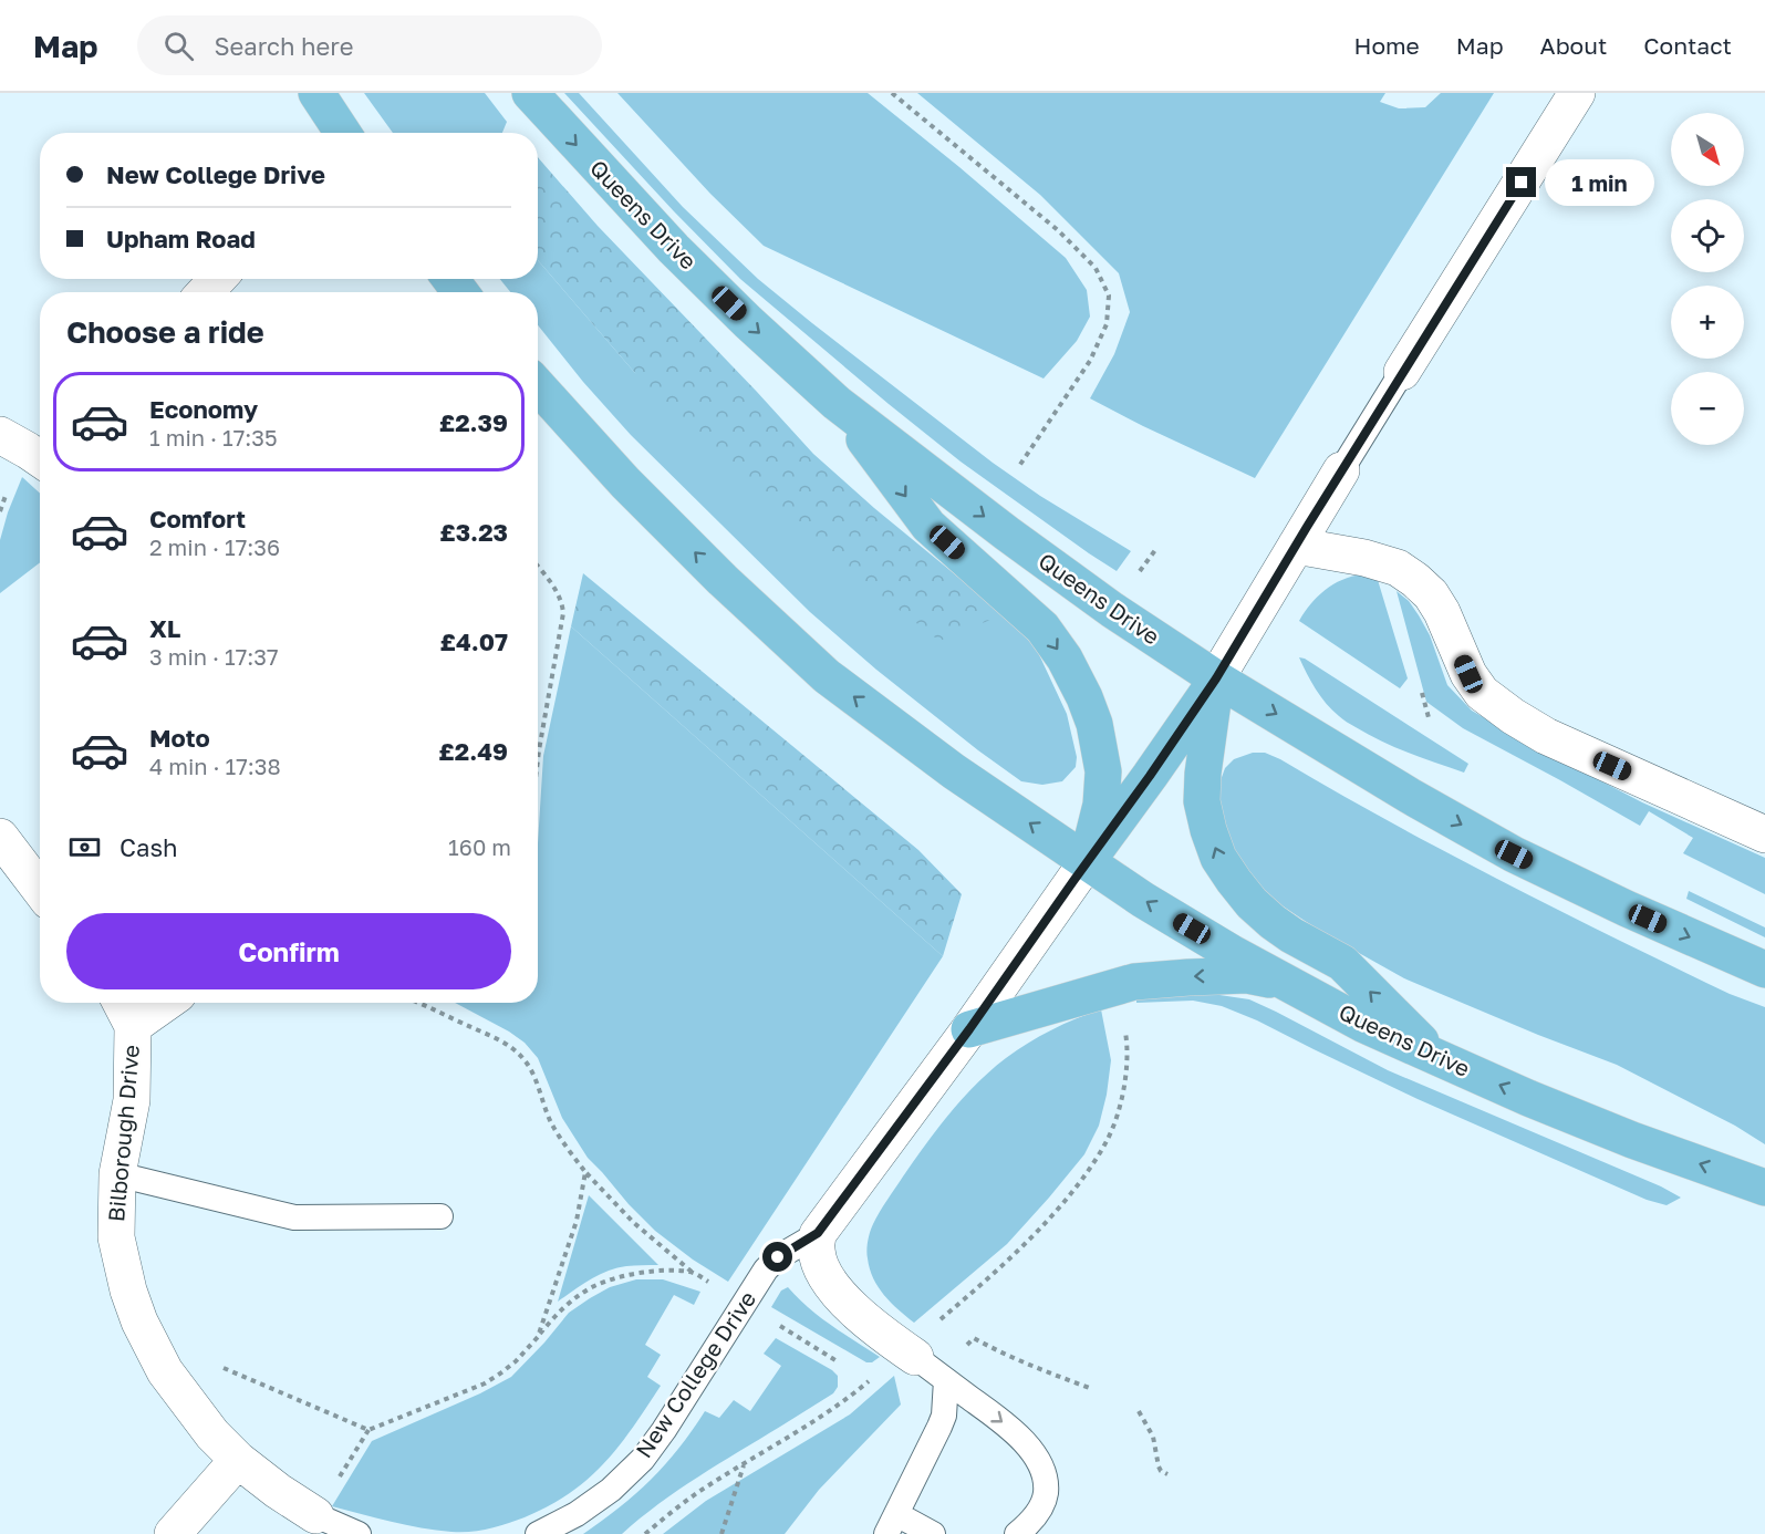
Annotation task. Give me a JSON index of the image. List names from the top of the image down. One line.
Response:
{"streets":{"main road":["Queens Drive"],"street":["Bilborough Drive","New College Drive"]},"crossings":[["Queens Drive","New College Drive"]],"north":"bottom right","page":{"header":"Map","search":"Search here","nav":["Home","Map","About","Contact"],"map_buttons":["+","−"],"banner":["New College Drive","Upham Road"],"bubble":"1 min","heading":"Choose a ride","list":[{"name":"Economy","note":"1 min · 17:35","value":"£2.39"},{"name":"Comfort","note":"2 min · 17:36","value":"£3.23"},{"name":"XL","note":"3 min · 17:37","value":"£4.07"},{"name":"Moto","note":"4 min · 17:38","value":"£2.49"}],"pay":["Cash","160 m"],"buttons":"Confirm"}}
